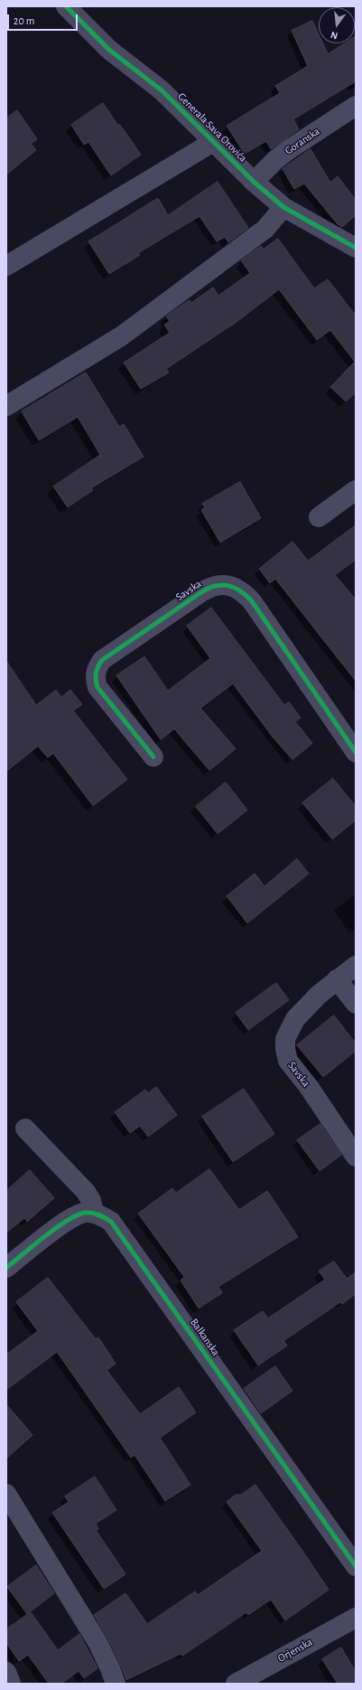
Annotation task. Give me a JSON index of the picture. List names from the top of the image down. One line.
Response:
{"streets":{"street":["Generala Sava Orovića","Goranska","Savska","Balkanska","Orjenska"]},"crossings":[["Generala Sava Orovića","Goranska"]],"scale_bar":"20 m","north":"bottom"}
